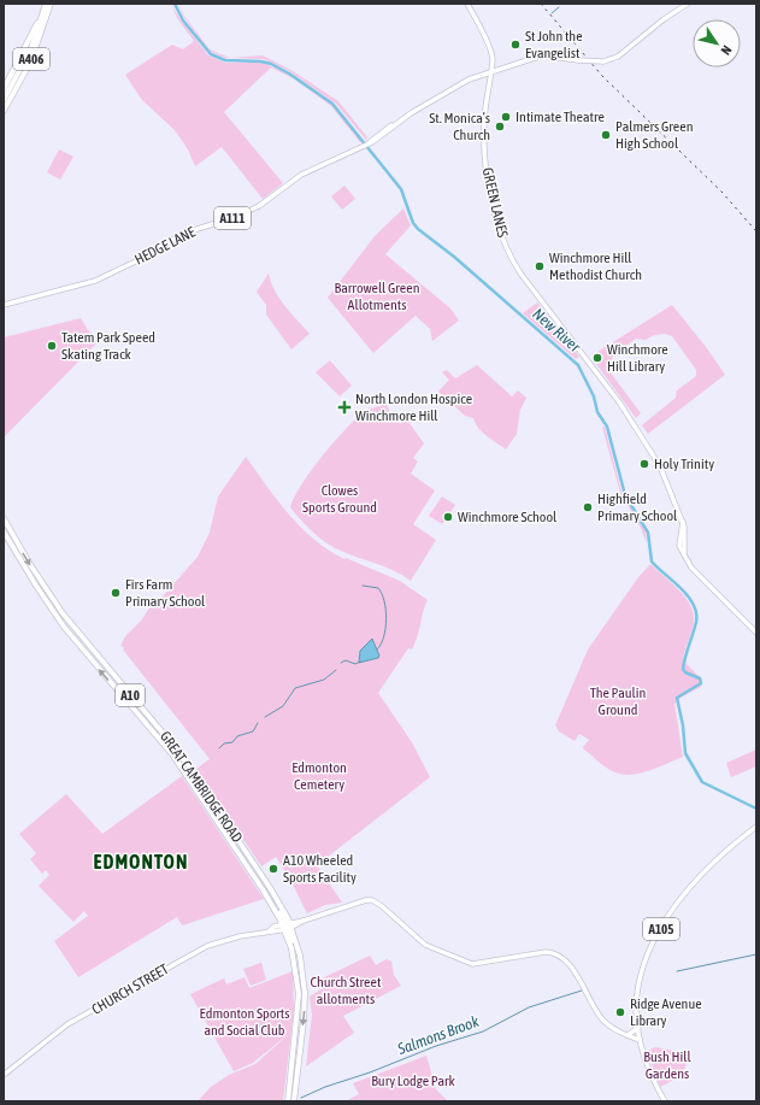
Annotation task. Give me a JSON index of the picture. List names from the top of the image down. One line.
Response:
{"streets":{"highway":["A406","A10","GREAT CAMBRIDGE ROAD"],"main road":["GREEN LANES","A111","HEDGE LANE","A105","CHURCH STREET"]},"crossings":[["GREEN LANES","A111"],["GREEN LANES","HEDGE LANE"],["A111","HEDGE LANE"],["A10","GREAT CAMBRIDGE ROAD"],["A10","CHURCH STREET"],["GREAT CAMBRIDGE ROAD","CHURCH STREET"],["A105","CHURCH STREET"]],"districts":["EDMONTON"],"water":["New River","Salmons Brook"],"parks":["Barrowell Green Allotments","Clowes Sports Ground","The Paulin Ground","Edmonton Cemetery","Church Street allotments","Edmonton Sports and Social Club","Bush Hill Gardens","Bury Lodge Park"],"places":{"other":["St John the Evangelist","Intimate Theatre","St. Monica’s Church","Palmers Green High School","Winchmore Hill Methodist Church","Tatem Park Speed Skating Track","Winchmore Hill Library","Holy Trinity","Highfield Primary School","Winchmore School","Firs Farm Primary School","A10 Wheeled Sports Facility","Ridge Avenue Library"],"health":["North London Hospice Winchmore Hill"]},"north":"bottom right"}
